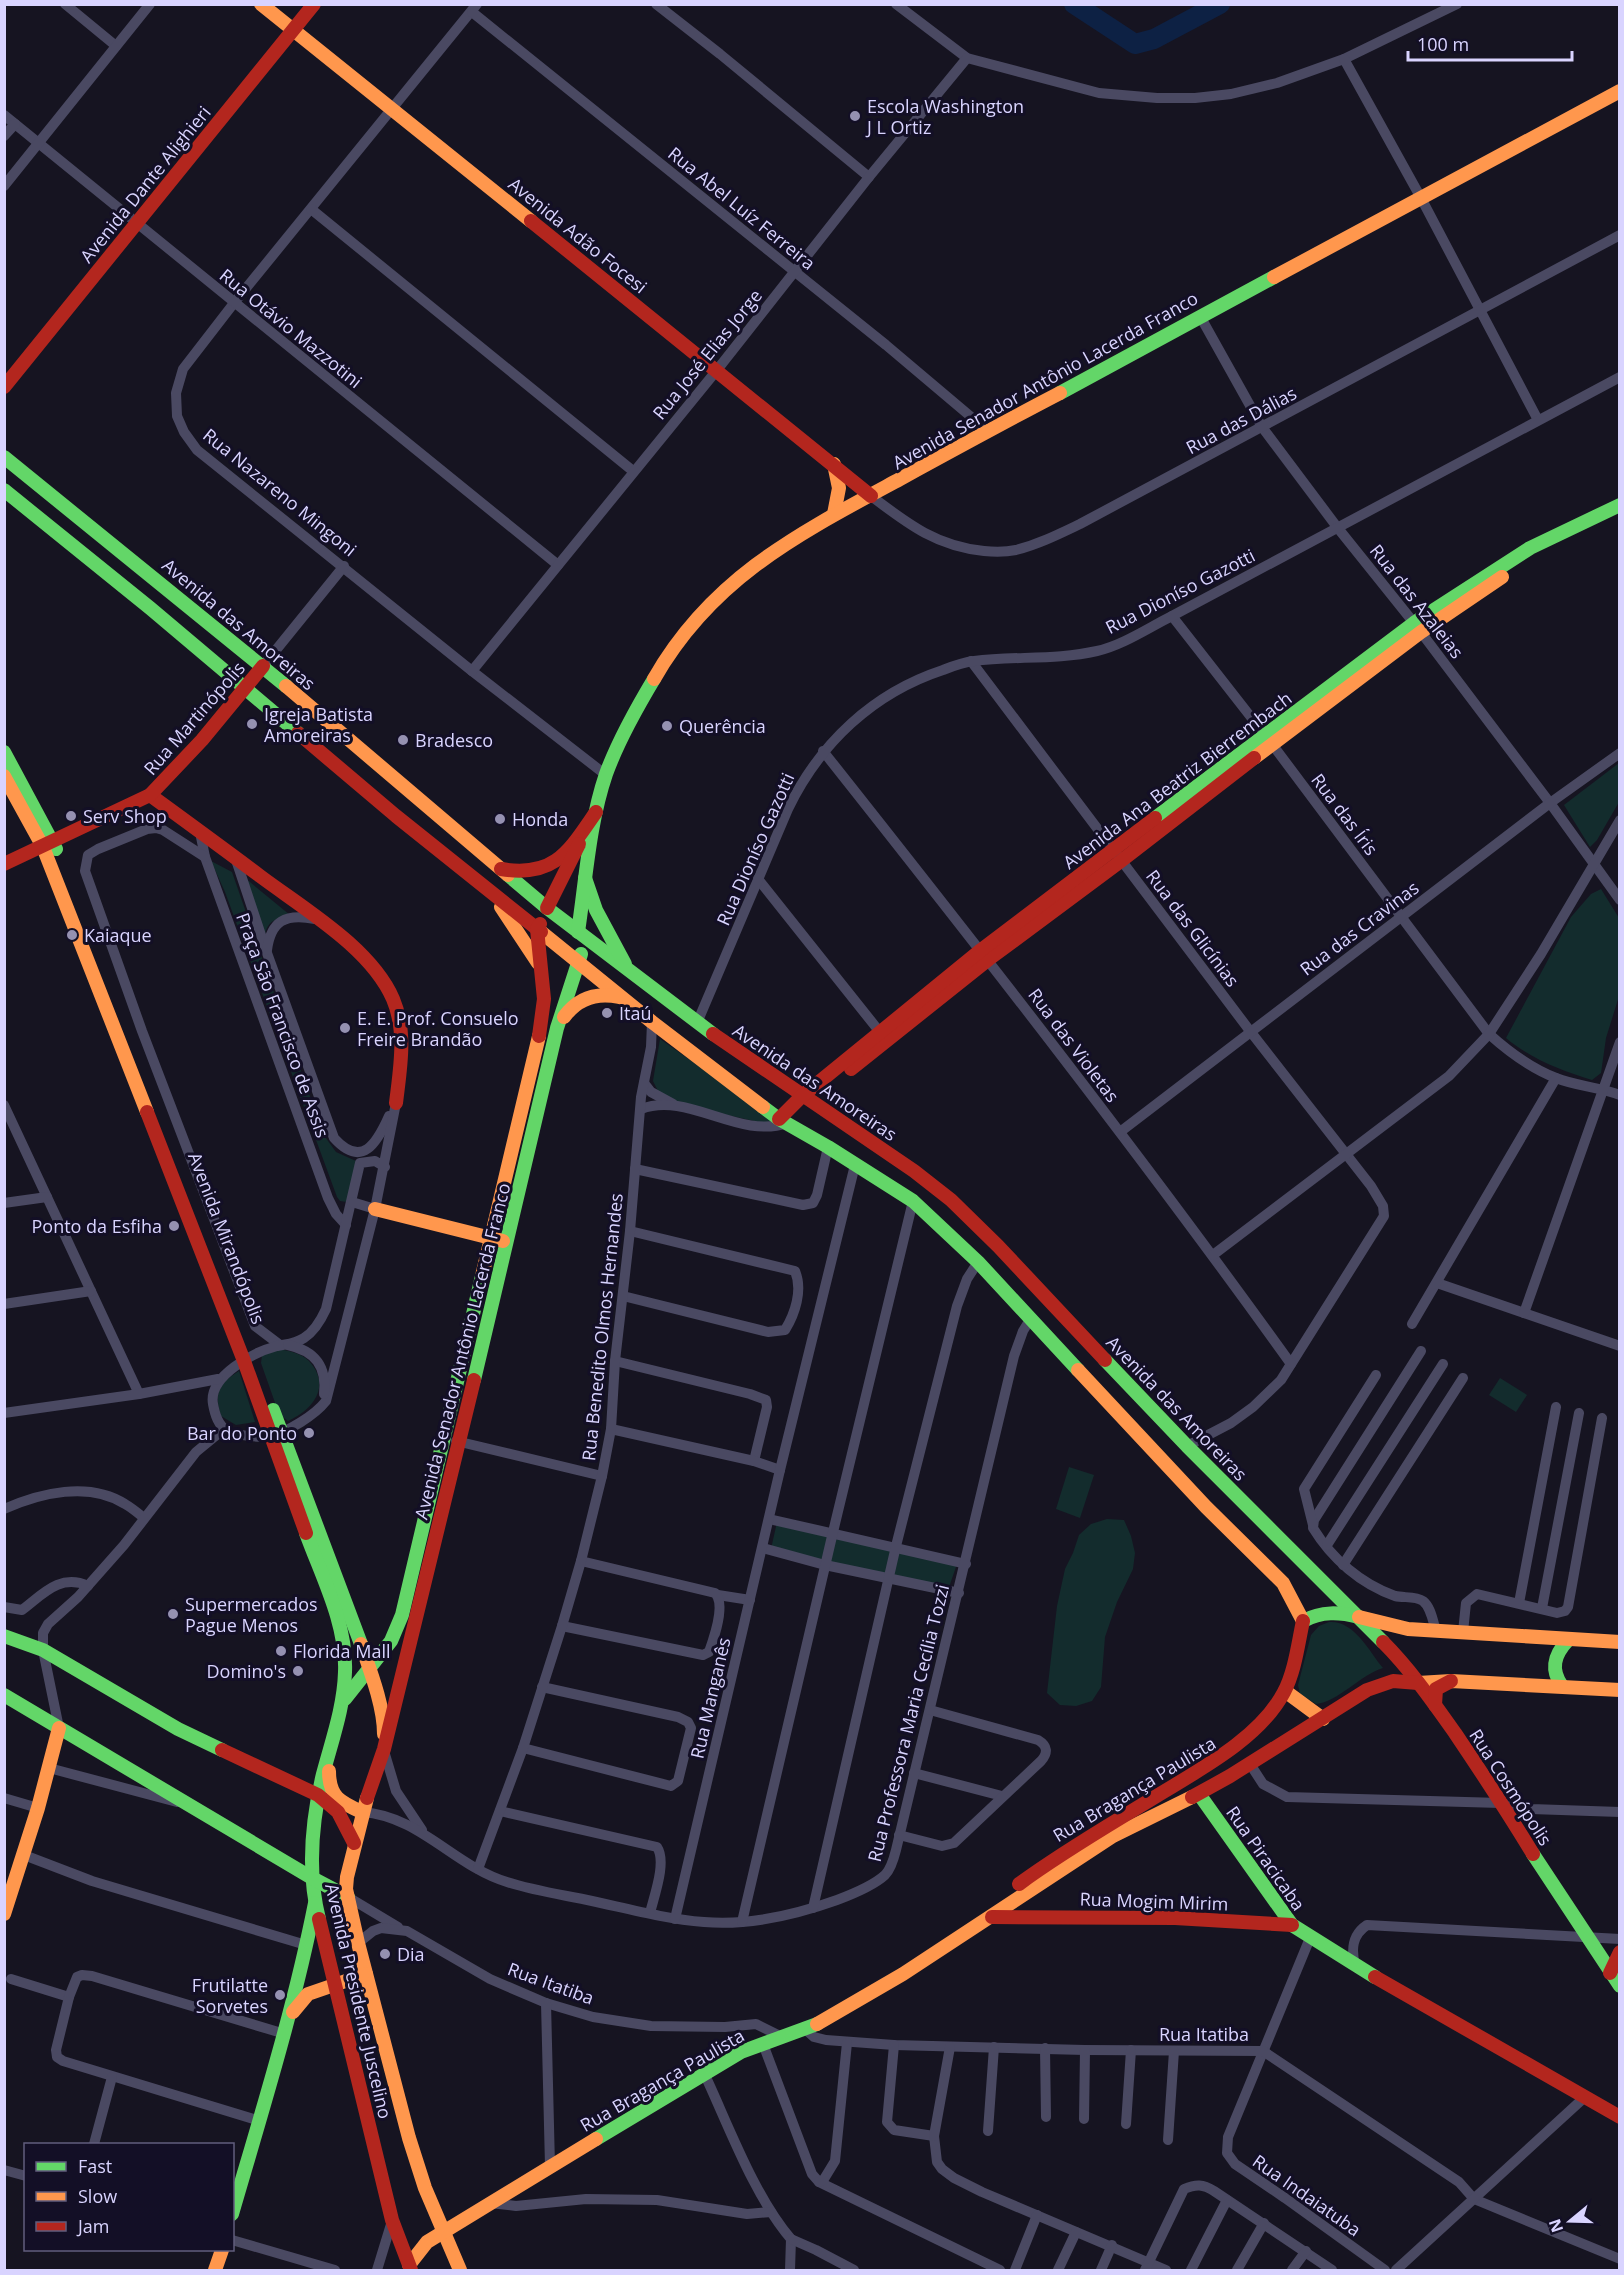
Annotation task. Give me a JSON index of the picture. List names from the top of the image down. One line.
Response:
{"streets":{"main road":["Avenida Dante Alighieri","Avenida Adão Focesi","Avenida Senador Antônio Lacerda Franco","Avenida das Amoreiras","Rua Martinópolis","Avenida Ana Beatriz Bierrembach","Avenida Mirandópolis","Rua Cosmópolis","Rua Bragança Paulista","Rua Piracicaba","Rua Mogim Mirim","Avenida Presidente Juscelino"],"street":["Rua Abel Luíz Ferreira","Rua Otávio Mazzotini","Rua José Elias Jorge","Rua das Dálias","Rua Nazareno Mingoni","Rua Dioníso Gazotti","Rua das Azaleias","Rua das Íris","Rua das Glicínias","Rua das Cravinas","Praça São Francisco de Assis","Rua das Violetas","Rua Benedito Olmos Hernandes","Rua Manganês","Rua Professora Maria Cecília Tozzi","Rua Itatiba","Rua Indaiatuba"]},"crossings":[["Avenida Dante Alighieri","Avenida Adão Focesi"],["Avenida Dante Alighieri","Rua Otávio Mazzotini"],["Rua Abel Luíz Ferreira","Rua José Elias Jorge"],["Rua Abel Luíz Ferreira","Avenida Senador Antônio Lacerda Franco"],["Rua Abel Luíz Ferreira","Rua Nazareno Mingoni"],["Avenida Adão Focesi","Rua José Elias Jorge"],["Avenida Adão Focesi","Avenida Senador Antônio Lacerda Franco"],["Avenida Adão Focesi","Rua das Dálias"],["Avenida Adão Focesi","Rua Nazareno Mingoni"],["Rua Otávio Mazzotini","Rua José Elias Jorge"],["Rua Otávio Mazzotini","Rua Nazareno Mingoni"],["Rua José Elias Jorge","Rua Nazareno Mingoni"],["Avenida Senador Antônio Lacerda Franco","Rua das Dálias"],["Avenida Senador Antônio Lacerda Franco","Rua Nazareno Mingoni"],["Avenida Senador Antônio Lacerda Franco","Rua das Azaleias"],["Avenida Senador Antônio Lacerda Franco","Avenida das Amoreiras"],["Avenida Senador Antônio Lacerda Franco","Avenida Mirandópolis"],["Avenida Senador Antônio Lacerda Franco","Rua Professora Maria Cecília Tozzi"],["Avenida Senador Antônio Lacerda Franco","Avenida Presidente Juscelino"],["Rua das Dálias","Rua das Azaleias"],["Rua Nazareno Mingoni","Rua Martinópolis"],["Rua Dioníso Gazotti","Rua das Azaleias"],["Rua Dioníso Gazotti","Avenida das Amoreiras"],["Rua Dioníso Gazotti","Rua das Íris"],["Rua Dioníso Gazotti","Rua das Glicínias"],["Rua Dioníso Gazotti","Rua das Violetas"],["Rua das Azaleias","Avenida Ana Beatriz Bierrembach"],["Rua das Azaleias","Rua das Cravinas"],["Avenida das Amoreiras","Rua Martinópolis"],["Avenida das Amoreiras","Avenida Ana Beatriz Bierrembach"],["Avenida das Amoreiras","Rua Cosmópolis"],["Rua Martinópolis","Avenida Mirandópolis"],["Avenida Ana Beatriz Bierrembach","Rua das Íris"],["Avenida Ana Beatriz Bierrembach","Rua das Glicínias"],["Avenida Ana Beatriz Bierrembach","Rua das Violetas"],["Rua das Íris","Rua das Cravinas"],["Rua das Glicínias","Rua das Cravinas"],["Rua das Glicínias","Rua das Violetas"],["Rua das Cravinas","Rua das Violetas"],["Praça São Francisco de Assis","Avenida Mirandópolis"],["Avenida Mirandópolis","Rua Professora Maria Cecília Tozzi"],["Avenida Mirandópolis","Avenida Presidente Juscelino"],["Rua Benedito Olmos Hernandes","Rua Professora Maria Cecília Tozzi"],["Rua Manganês","Rua Professora Maria Cecília Tozzi"],["Rua Professora Maria Cecília Tozzi","Avenida Presidente Juscelino"],["Rua Bragança Paulista","Rua Piracicaba"],["Rua Bragança Paulista","Rua Mogim Mirim"],["Rua Bragança Paulista","Rua Itatiba"],["Rua Bragança Paulista","Avenida Presidente Juscelino"],["Rua Piracicaba","Rua Mogim Mirim"],["Rua Piracicaba","Rua Indaiatuba"],["Rua Itatiba","Avenida Presidente Juscelino"],["Rua Itatiba","Rua Indaiatuba"]],"places":["Escola Washington J L Ortiz","Igreja Batista Amoreiras","Querência","Bradesco","Serv Shop","Honda","Kaiaque","Itaú","E. E. Prof. Consuelo Freire Brandão","Ponto da Esfiha","Bar do Ponto","Supermercados Pague Menos","Florida Mall","Domino's","Dia","Frutilatte Sorvetes"],"legend":["Fast","Slow","Jam"],"scale_bar":"100 m","north":"left"}
